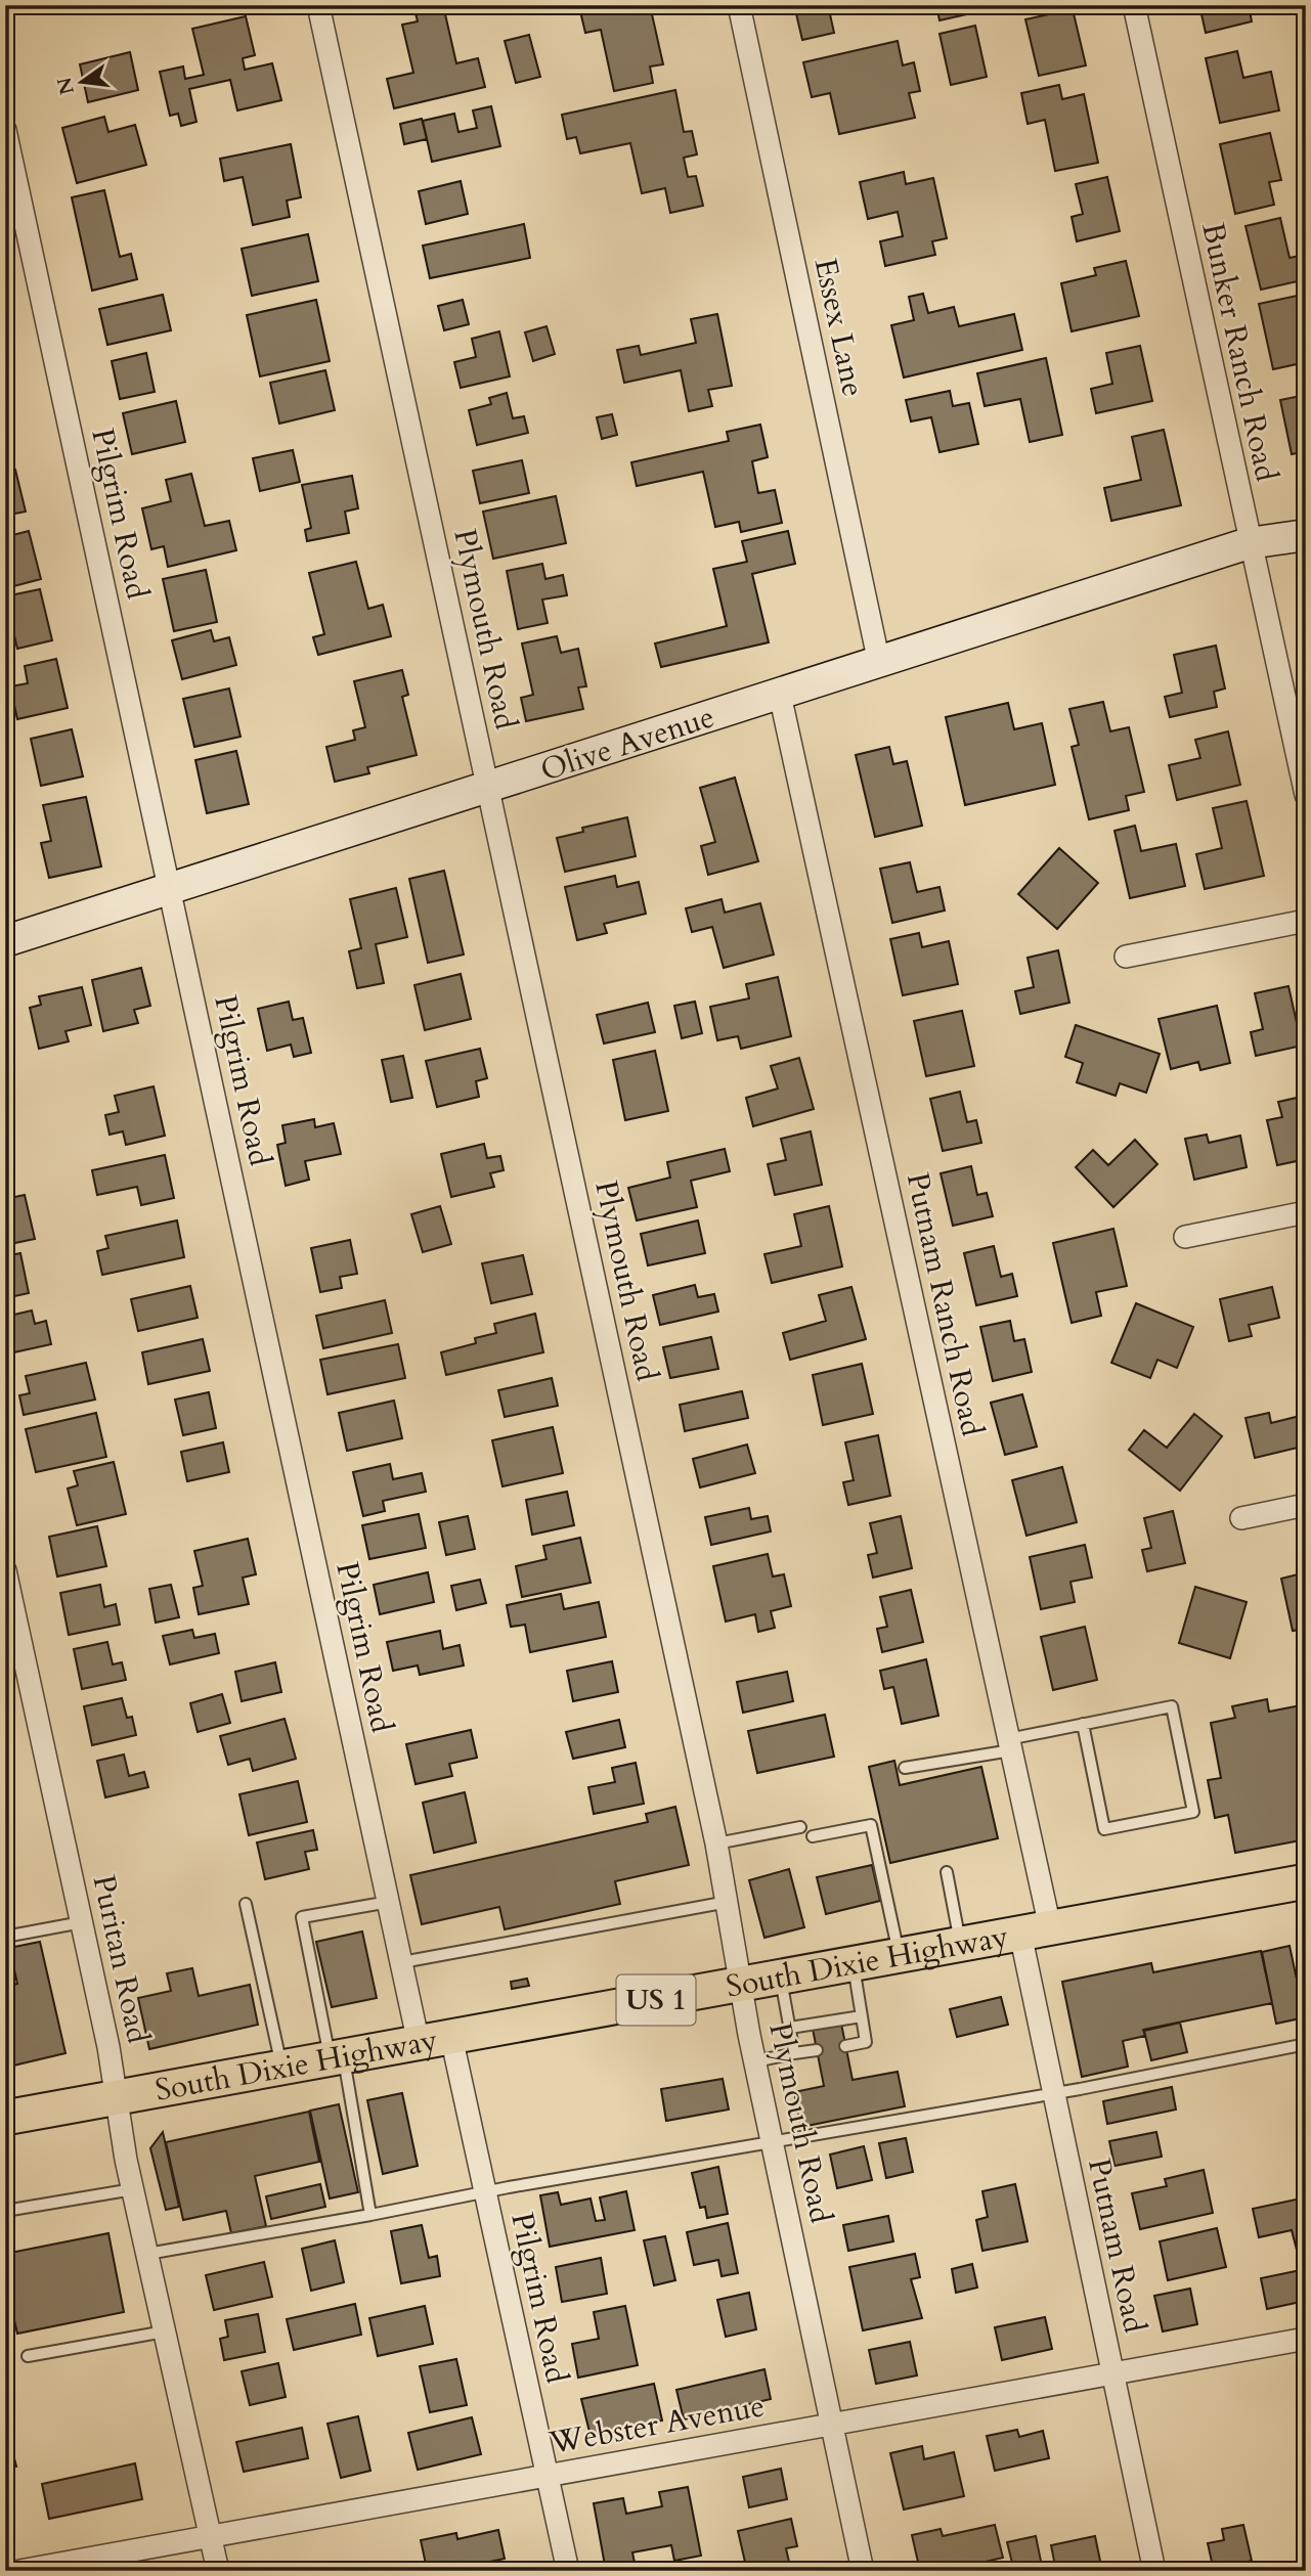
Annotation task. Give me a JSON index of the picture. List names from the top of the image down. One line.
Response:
{"streets":{"main road":["South Dixie Highway","US 1"],"street":["Essex Lane","Bunker Ranch Road","Pilgrim Road","Plymouth Road","Olive Avenue","Putnam Ranch Road","Puritan Road","Putnam Road","Webster Avenue"]},"crossings":[["Essex Lane","Olive Avenue"],["Bunker Ranch Road","Olive Avenue"],["Pilgrim Road","Olive Avenue"],["Pilgrim Road","South Dixie Highway"],["Pilgrim Road","Webster Avenue"],["Plymouth Road","Olive Avenue"],["Plymouth Road","South Dixie Highway"],["Plymouth Road","Webster Avenue"],["Olive Avenue","Putnam Ranch Road"],["Putnam Ranch Road","South Dixie Highway"],["Putnam Ranch Road","Putnam Road"],["Puritan Road","South Dixie Highway"],["Puritan Road","Webster Avenue"],["South Dixie Highway","Putnam Road"],["Putnam Road","Webster Avenue"]],"north":"left"}
